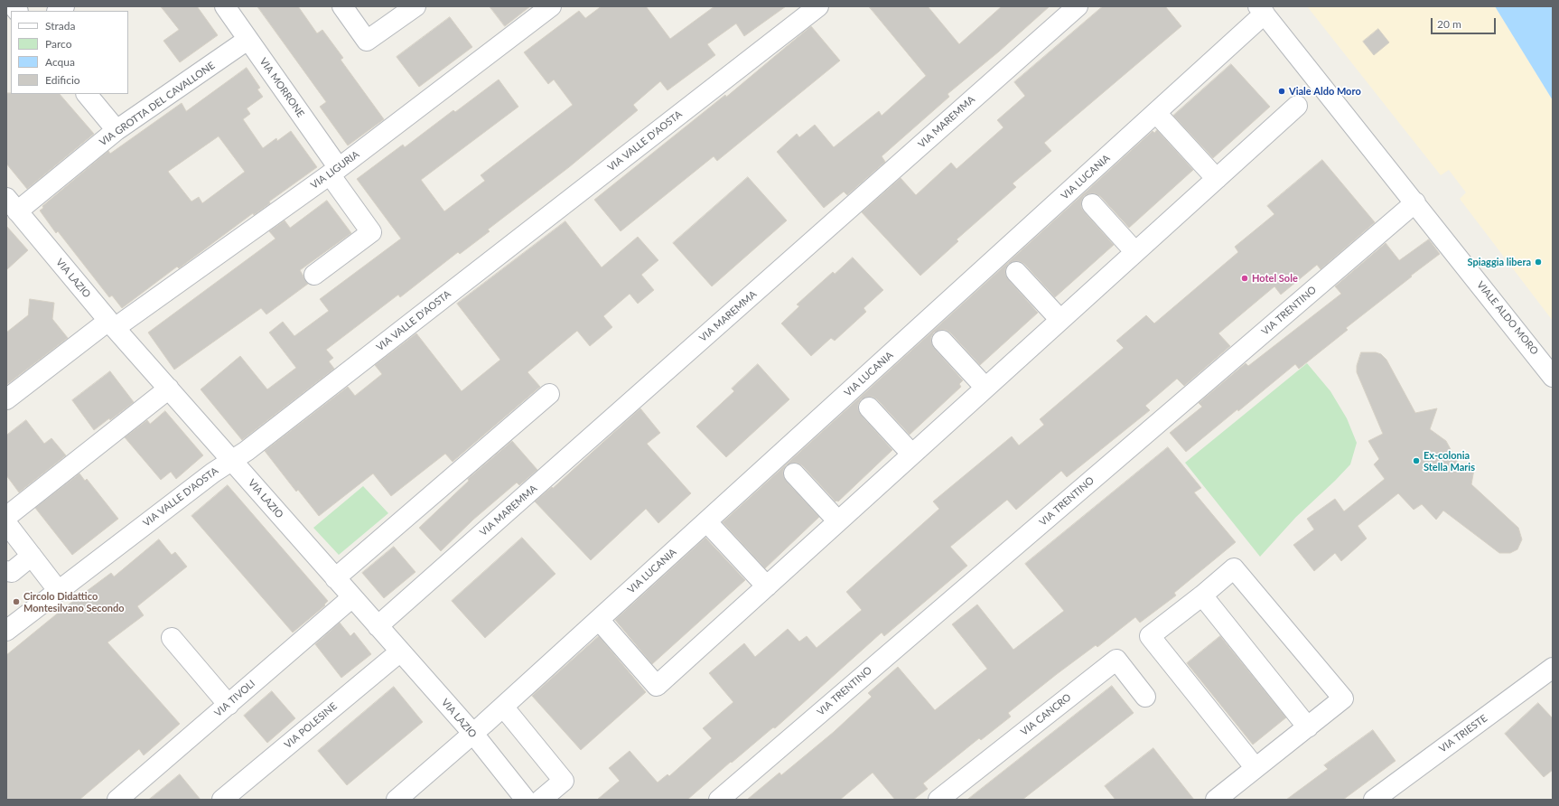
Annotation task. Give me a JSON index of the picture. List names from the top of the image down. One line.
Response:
{"streets":{"street":["VIA MORRONE","VIA GROTTA DEL CAVALLONE","VIA MAREMMA","VIA VALLE D'AOSTA","VIA LIGURIA","VIA LUCANIA","VIA LAZIO","VIA TRENTINO","VIALE ALDO MORO","VIA TIVOLI","VIA CANCRO","VIA POLESINE","VIA TRIESTE"]},"crossings":[["VIA MORRONE","VIA GROTTA DEL CAVALLONE"],["VIA MORRONE","VIA LIGURIA"],["VIA GROTTA DEL CAVALLONE","VIA LAZIO"],["VIA MAREMMA","VIA LAZIO"],["VIA VALLE D'AOSTA","VIA LAZIO"],["VIA LIGURIA","VIA LAZIO"],["VIA LUCANIA","VIA LAZIO"],["VIA LUCANIA","VIALE ALDO MORO"],["VIA LAZIO","VIA TIVOLI"],["VIA LAZIO","VIA POLESINE"],["VIA TRENTINO","VIALE ALDO MORO"]],"places":["Viale Aldo Moro","Spiaggia libera","Hotel Sole","Ex-colonia Stella Maris","Circolo Didattico Montesilvano Secondo"],"legend":["Strada","Parco","Acqua","Edificio"],"scale_bar":"20 m"}
